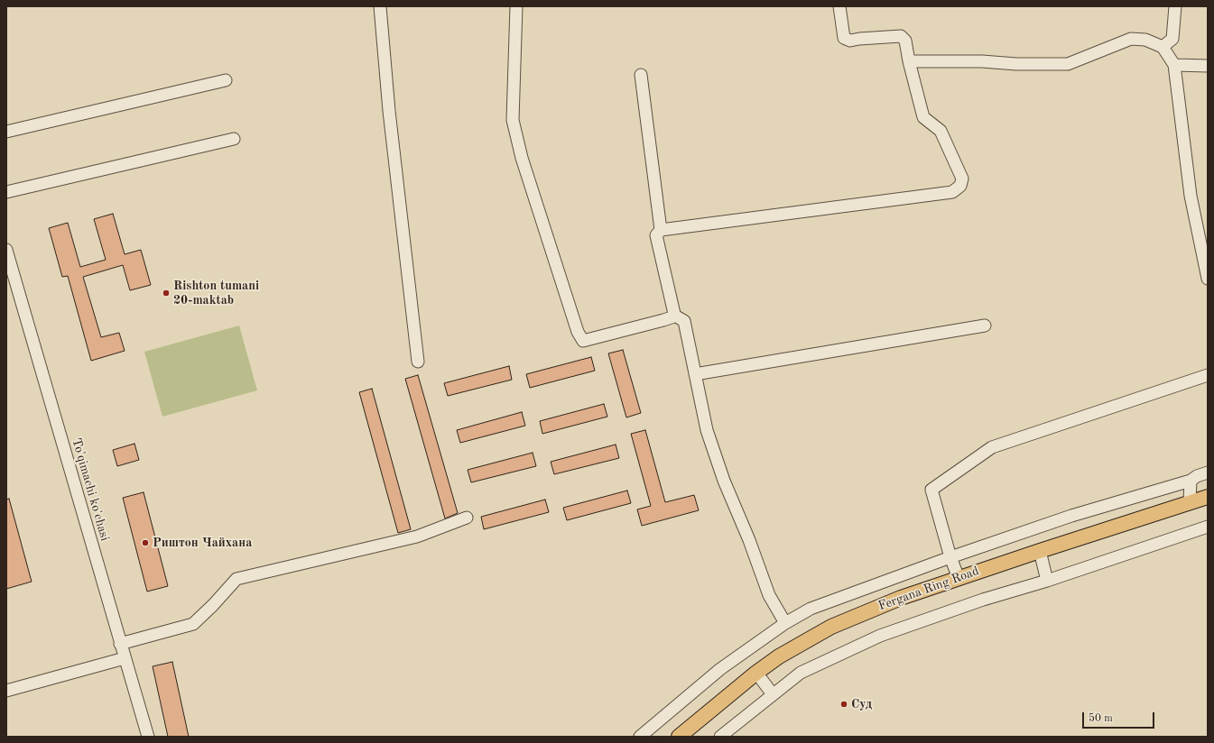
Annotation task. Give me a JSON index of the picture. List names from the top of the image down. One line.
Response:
{"streets":{"main road":["Fergana Ring Road"],"street":["To'qimachi ko'chasi"]},"places":["Rishton tumani 20-maktab","Риштон Чайхана","Суд"],"scale_bar":"50 m"}
